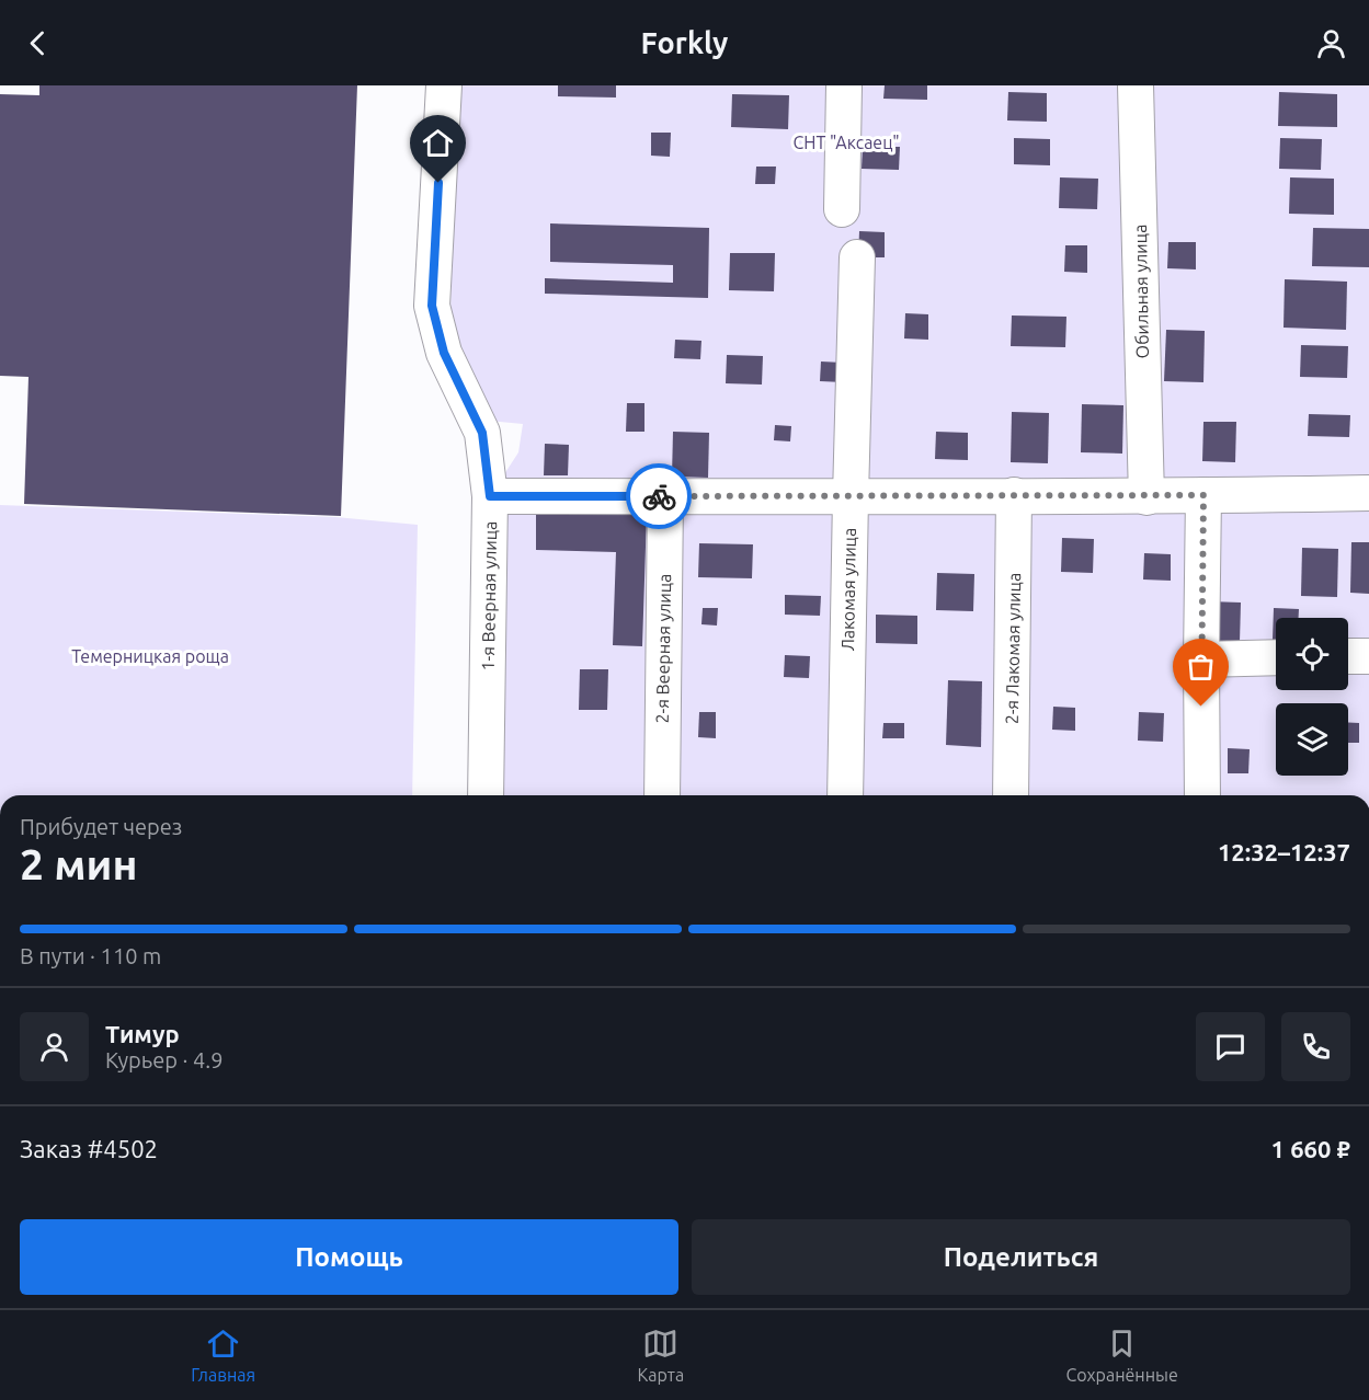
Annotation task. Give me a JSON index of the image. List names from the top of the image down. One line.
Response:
{"streets":{"street":["Обильная улица","Лакомая улица","1-я Веерная улица","2-я Веерная улица","2-я Лакомая улица"]},"parks":["СНТ \"Аксаец\"","Темерницкая роща"],"page":{"header":"Forkly","heading":["2 мин","Прибудет через","12:32–12:37"],"panel":["Тимур","Курьер · 4.9","Заказ #4502","1 660 ₽"],"bar":"В пути · 110 m","buttons":["Помощь","Поделиться"],"tabs":["Главная","Карта","Сохранённые"]}}
